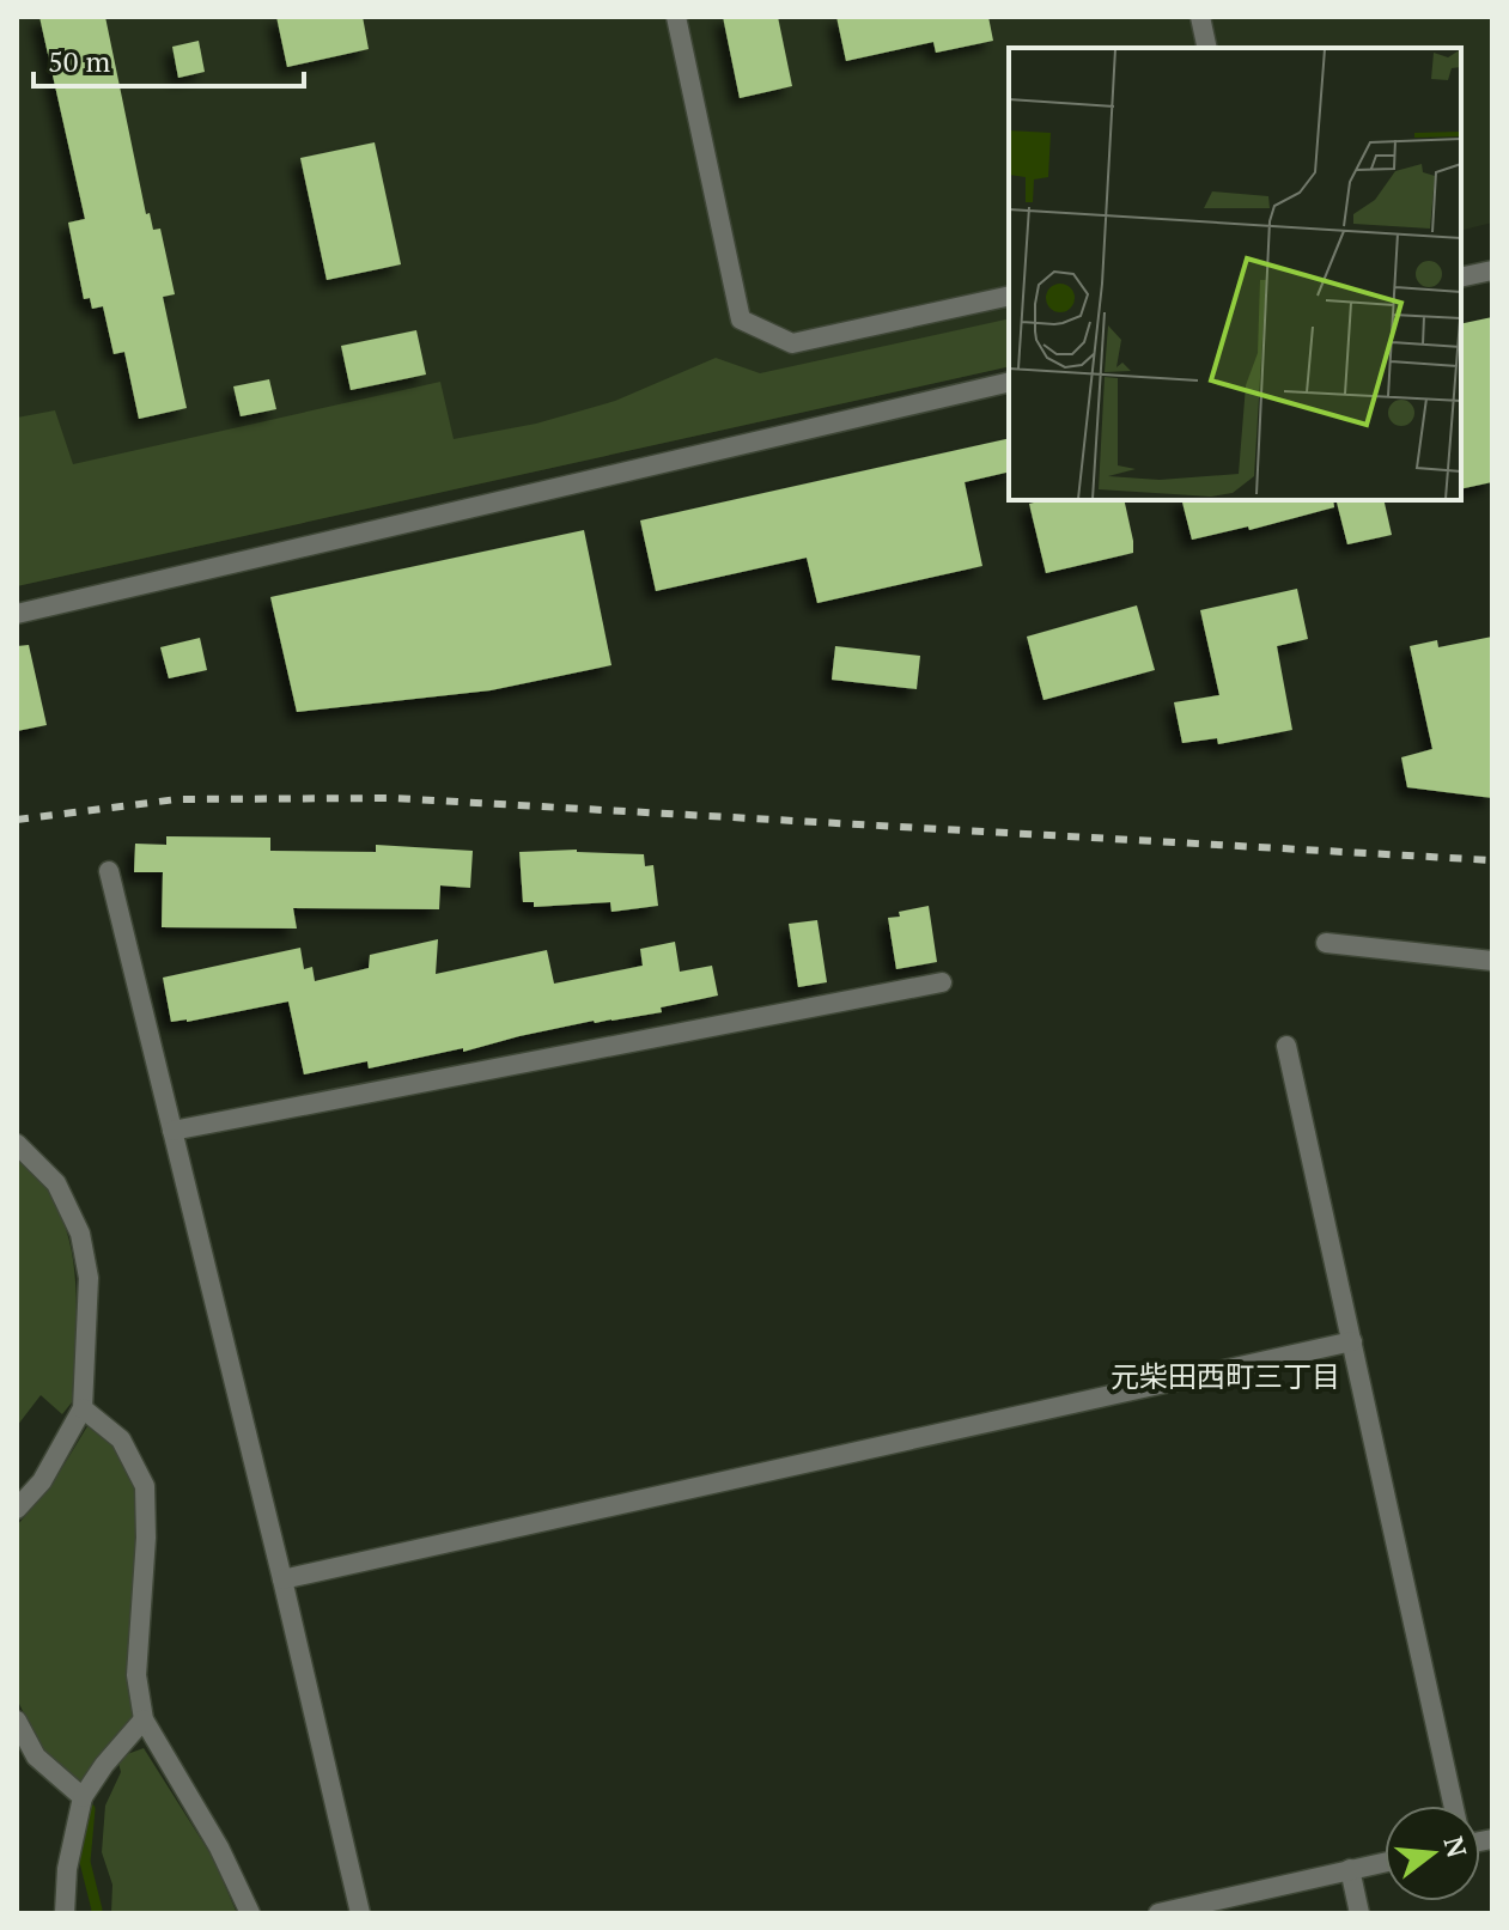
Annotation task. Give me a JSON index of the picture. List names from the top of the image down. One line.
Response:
{"districts":["元柴田西町三丁目"],"scale_bar":"50 m","north":"right"}
